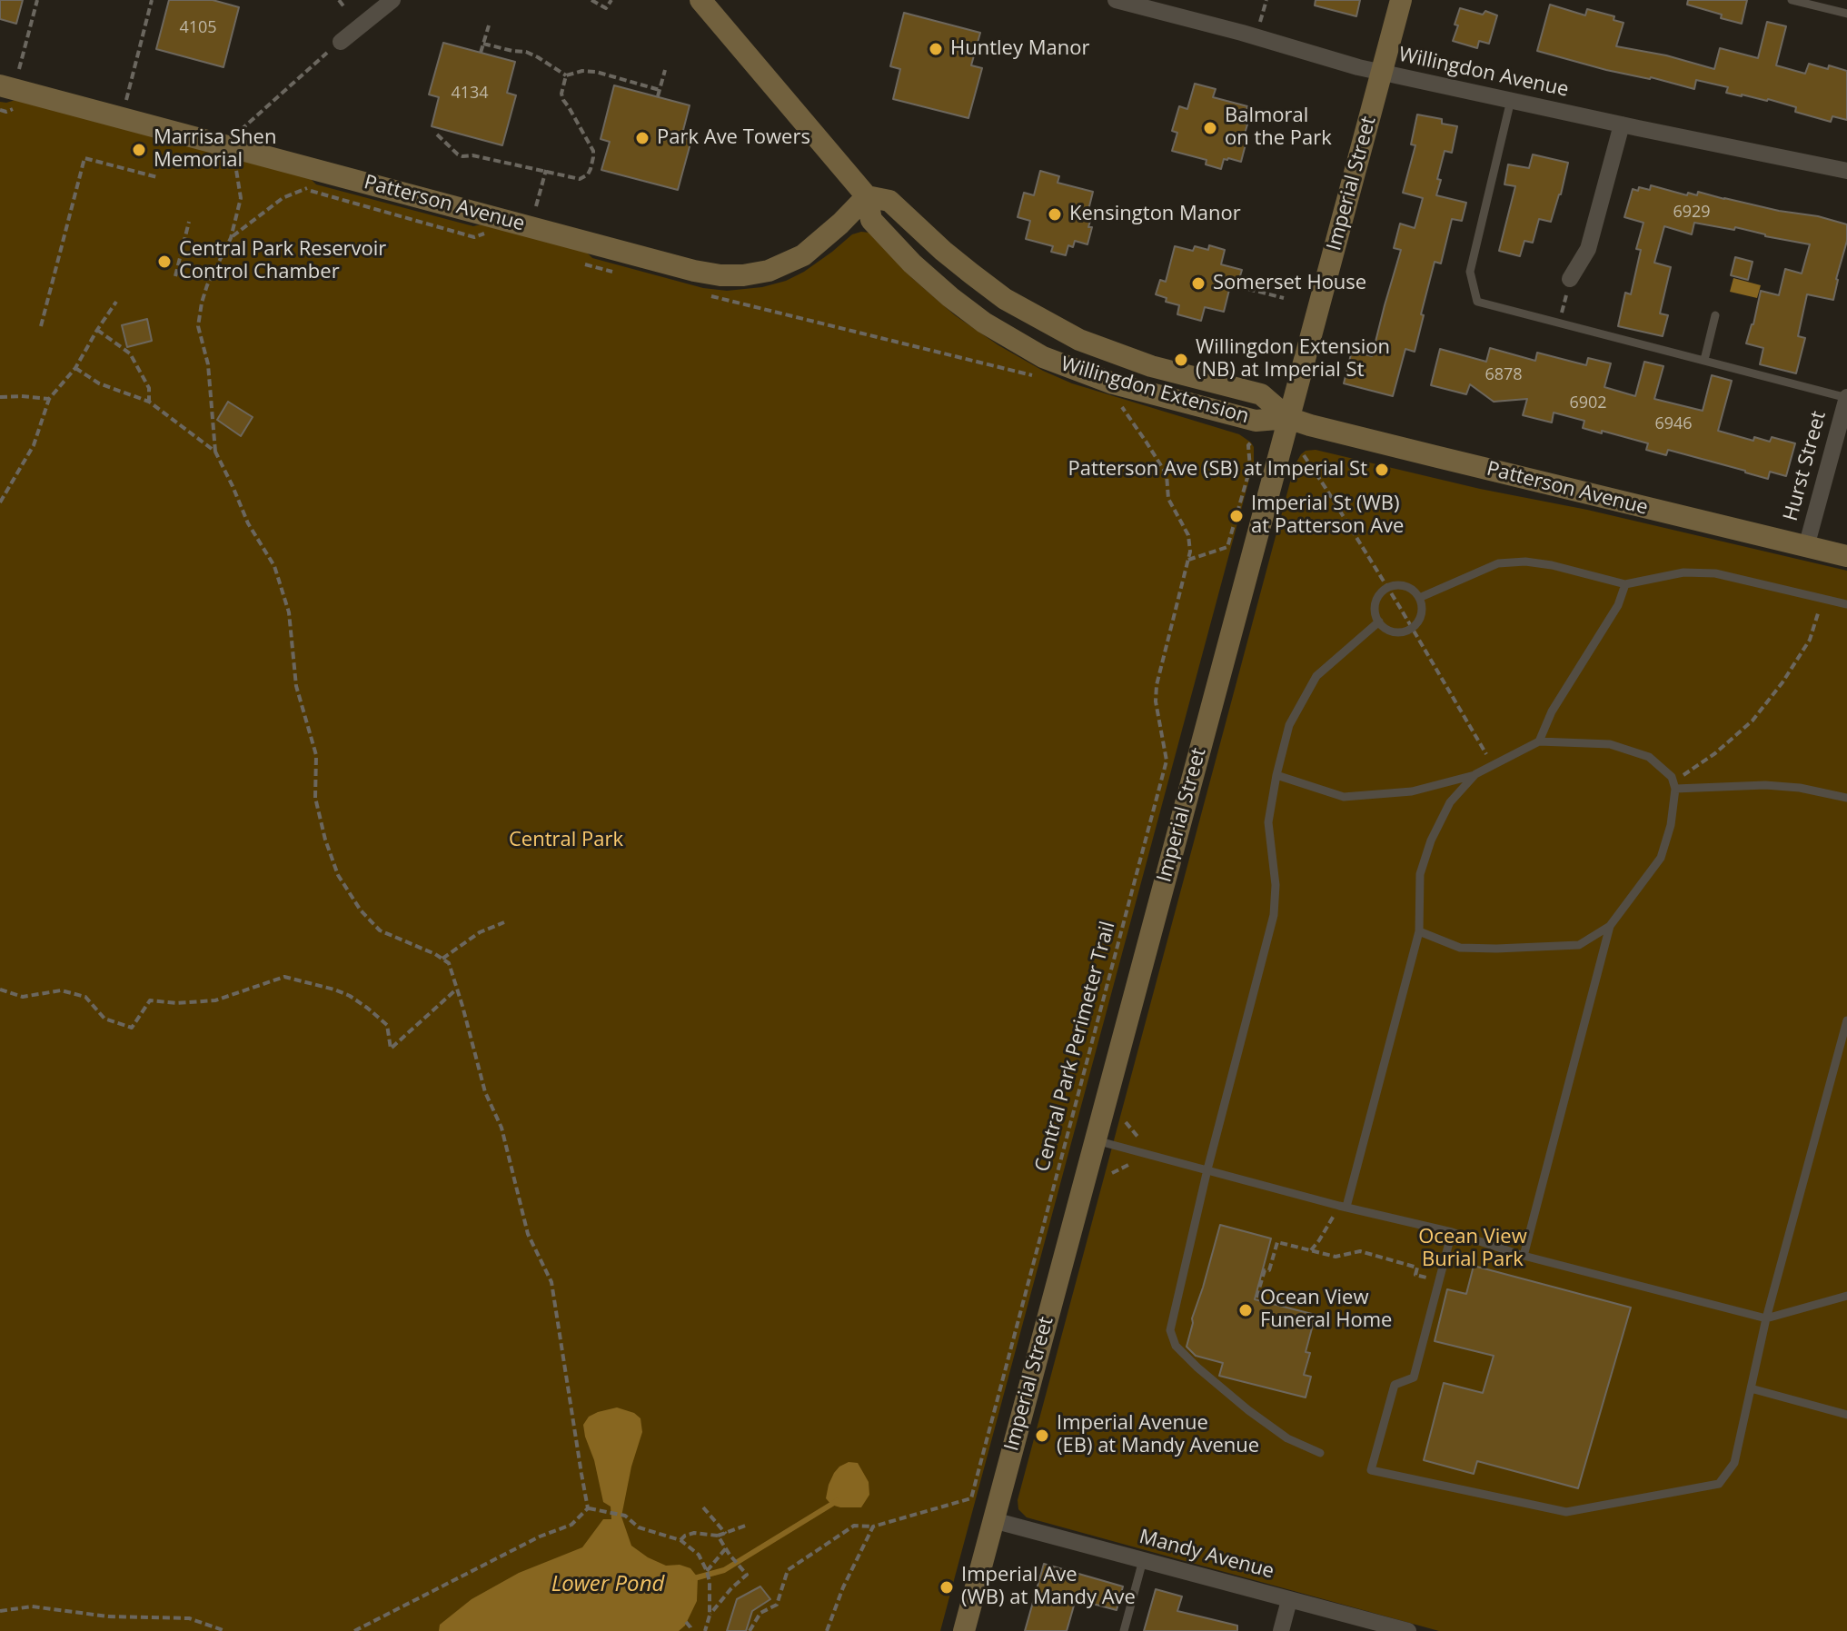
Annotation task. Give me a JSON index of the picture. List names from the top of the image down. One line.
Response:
{"streets":{"main road":["Imperial Street","Patterson Avenue","Willingdon Extension"],"street":["Willingdon Avenue","Hurst Street","Mandy Avenue"],"path":["Central Park Perimeter Trail"]},"crossings":[["Willingdon Avenue","Imperial Street"],["Imperial Street","Patterson Avenue"],["Imperial Street","Willingdon Extension"],["Imperial Street","Mandy Avenue"],["Patterson Avenue","Willingdon Extension"],["Patterson Avenue","Hurst Street"]],"water":["Lower Pond"],"parks":["Central Park","Ocean View Burial Park"],"places":["Huntley Manor","Balmoral on the Park","Park Ave Towers","Marrisa Shen Memorial","Kensington Manor","Central Park Reservoir Control Chamber","Somerset House","Willingdon Extension (NB) at Imperial St","Patterson Ave (SB) at Imperial St","Imperial St (WB) at Patterson Ave","Ocean View Funeral Home","Imperial Avenue (EB) at Mandy Avenue","Imperial Ave (WB) at Mandy Ave"],"house_numbers":["4105","4134","6929","6878","6902","6946"]}
